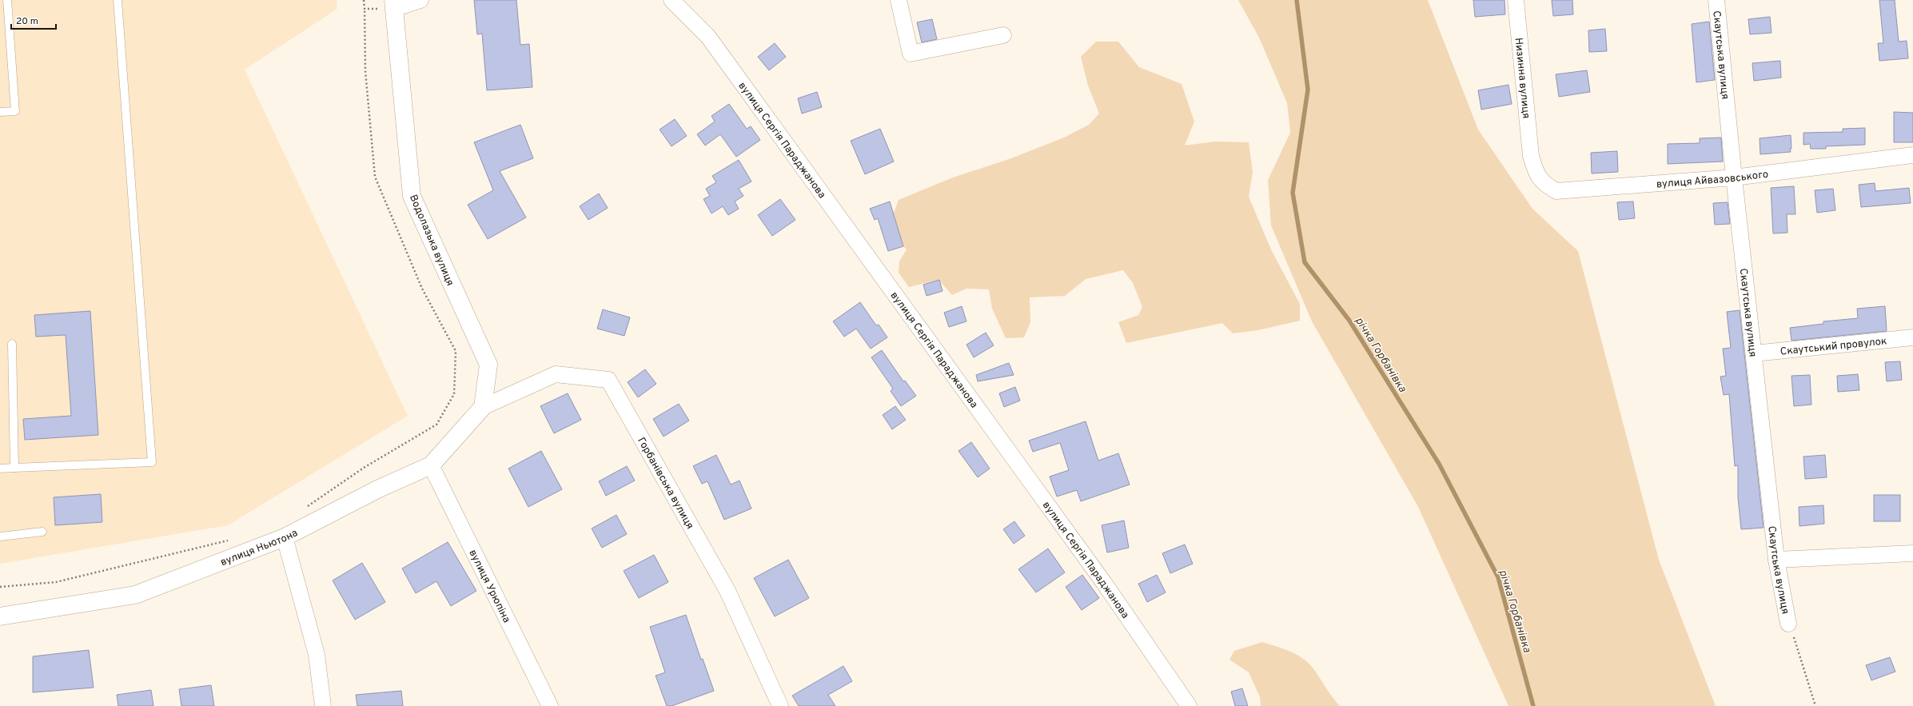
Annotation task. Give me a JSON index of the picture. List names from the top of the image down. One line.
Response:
{"streets":{"street":["Скаутська вулиця","Низинна вулиця","вулиця Сергія Параджанова","вулиця Айвазовського","Водолазька вулиця","Скаутський провулок","Горбанівська вулиця","вулиця Ньютона","вулиця Урюпіна"]},"crossings":[["Скаутська вулиця","вулиця Айвазовського"],["Скаутська вулиця","Скаутський провулок"],["Низинна вулиця","вулиця Айвазовського"],["Водолазька вулиця","Горбанівська вулиця"],["Водолазька вулиця","вулиця Ньютона"],["Горбанівська вулиця","вулиця Ньютона"],["вулиця Ньютона","вулиця Урюпіна"]],"water":["річка Горбанівка"],"scale_bar":"20 m"}
